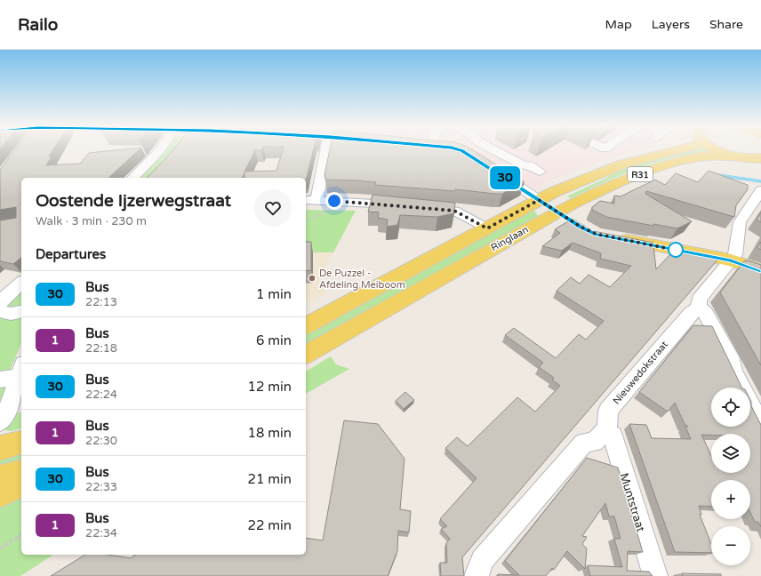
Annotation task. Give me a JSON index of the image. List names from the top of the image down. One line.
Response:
{"streets":{"main road":["R31","Ringlaan"],"street":["Nieuwedokstraat","Muntstraat"]},"crossings":[["R31","Ringlaan"],["Nieuwedokstraat","Muntstraat"]],"places":["De Puzzel - Afdeling Meiboom"],"lines":["bus line 30"],"page":{"header":"Railo","nav":["Map","Layers","Share"],"on_map":"30","heading":[["Oostende Ijzerwegstraat","Walk · 3 min · 230 m"],"Departures"],"list":[{"mark":"30","name":"Bus","note":"22:13","value":"1 min"},{"mark":"1","name":"Bus","note":"22:18","value":"6 min"},{"mark":"30","name":"Bus","note":"22:24","value":"12 min"},{"mark":"1","name":"Bus","note":"22:30","value":"18 min"},{"mark":"30","name":"Bus","note":"22:33","value":"21 min"},{"mark":"1","name":"Bus","note":"22:34","value":"22 min"}],"map_buttons":["+","−"]}}
